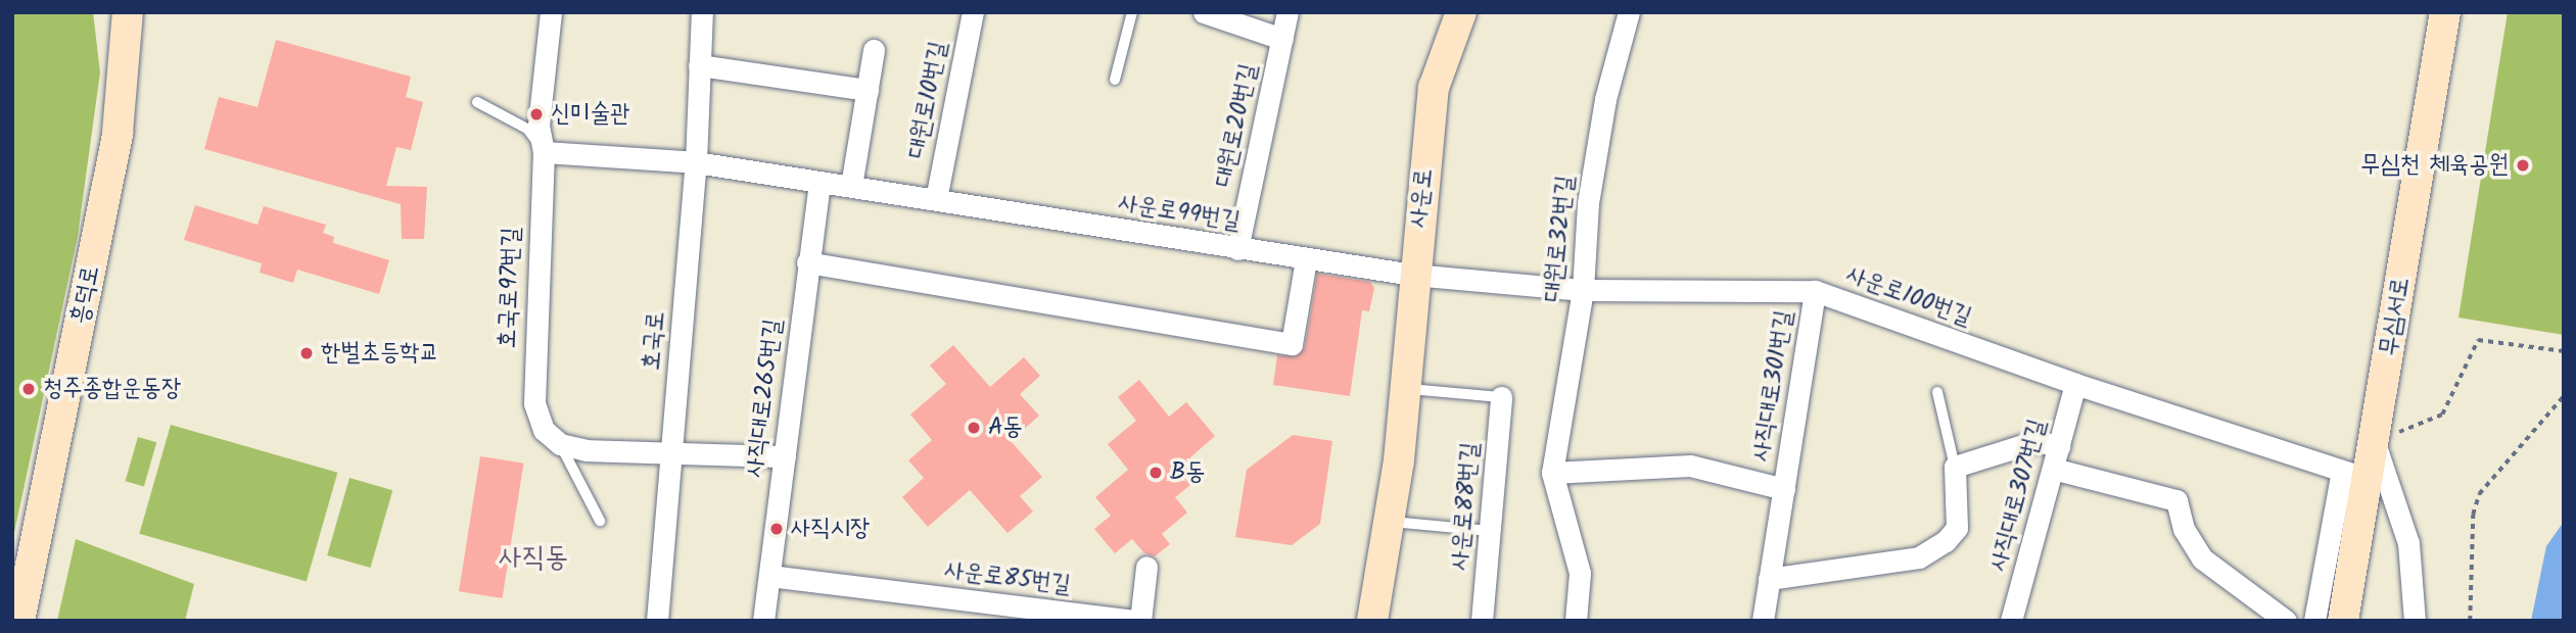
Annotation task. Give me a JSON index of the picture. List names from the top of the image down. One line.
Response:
{"streets":{"street":["대원로10번길","대원로20번길","사운로","사운로99번길","대원로32번길","호국로97번길","흥덕로","사운로100번길","무심서로","호국로","사직대로301번길","사직대로265번길","사직대로307번길","사운로88번길","사운로85번길"]},"crossings":[["대원로10번길","사운로99번길"],["대원로20번길","사운로99번길"],["사운로","사운로99번길"],["사운로","사운로100번길"],["사운로99번길","호국로97번길"],["사운로99번길","사운로100번길"],["사운로99번길","호국로"],["사운로99번길","사직대로265번길"],["대원로32번길","사운로100번길"],["대원로32번길","사직대로301번길"],["사운로100번길","무심서로"],["사운로100번길","사직대로301번길"],["사운로100번길","사직대로307번길"],["사직대로265번길","사운로85번길"]],"districts":["사직동"],"places":["신미술관","무심천 체육공원","한벌초등학교","청주종합운동장","A동","B동","사직시장"]}
